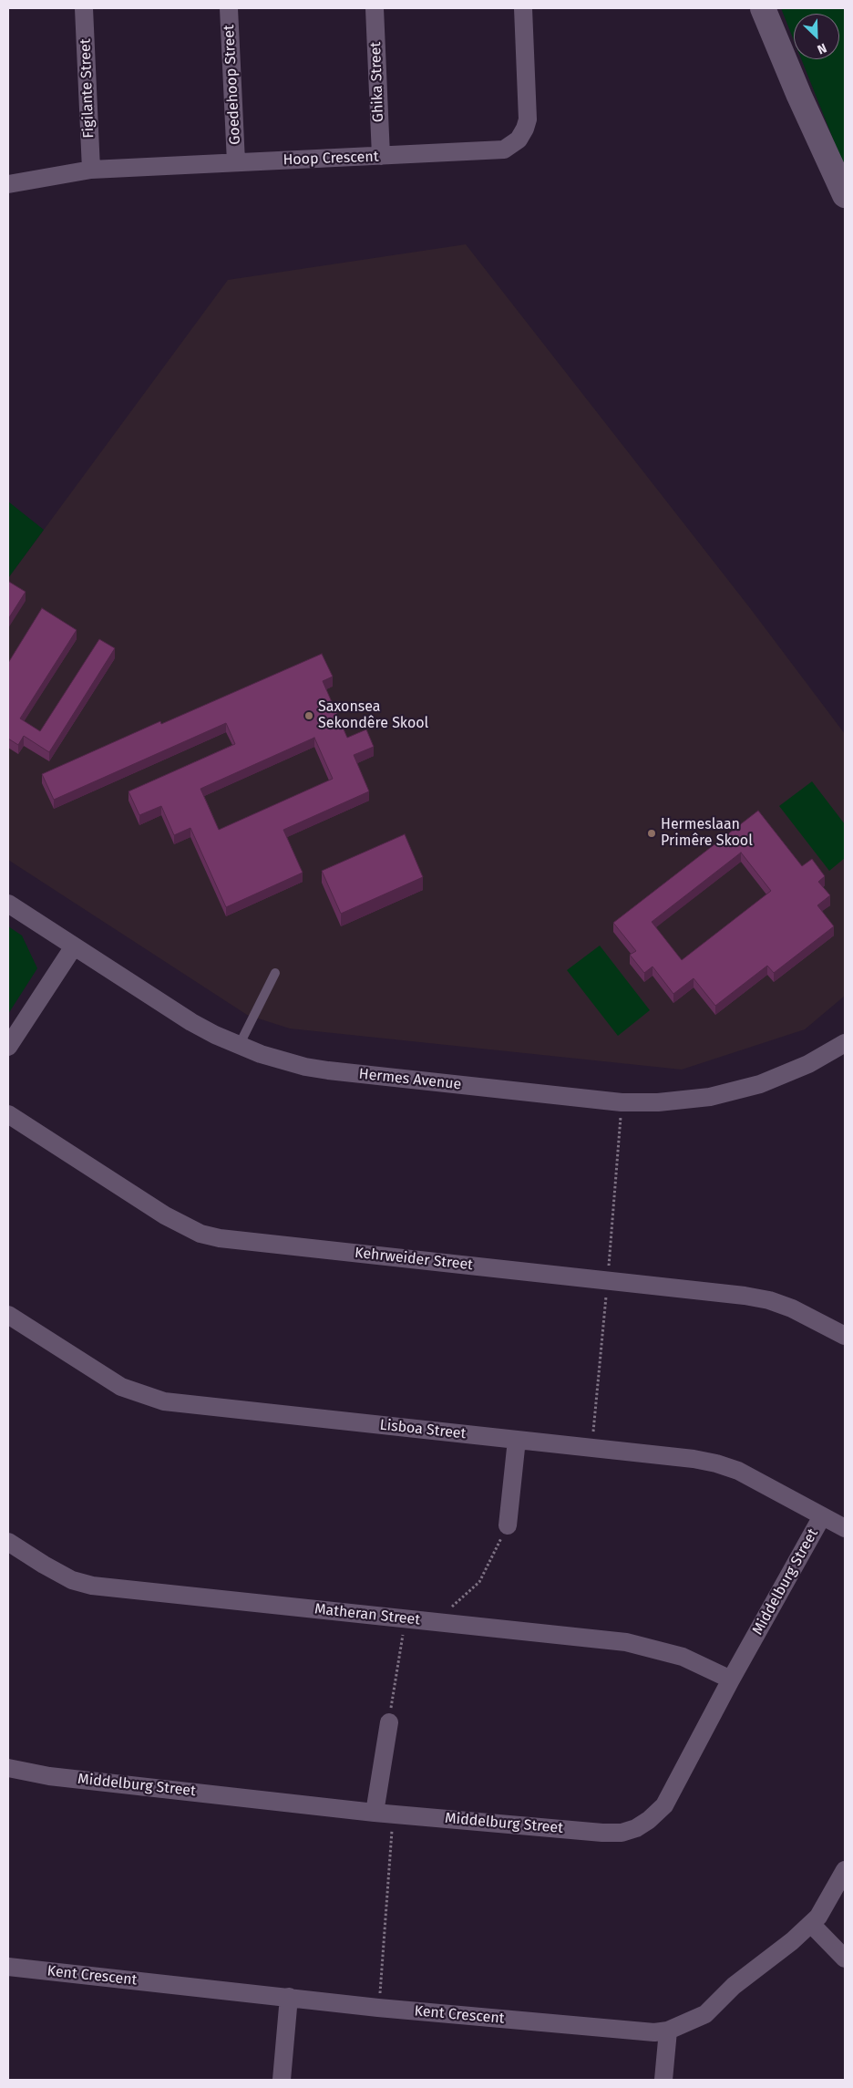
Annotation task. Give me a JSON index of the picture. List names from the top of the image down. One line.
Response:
{"streets":{"street":["Ghika Street","Goedehoop Street","Figilante Street","Hoop Crescent","Hermes Avenue","Kehrweider Street","Lisboa Street","Middelburg Street","Matheran Street","Kent Crescent"]},"crossings":[["Ghika Street","Hoop Crescent"],["Goedehoop Street","Hoop Crescent"],["Figilante Street","Hoop Crescent"],["Lisboa Street","Middelburg Street"],["Middelburg Street","Matheran Street"]],"places":["Saxonsea Sekondêre Skool","Hermeslaan Primêre Skool"],"north":"bottom right"}
